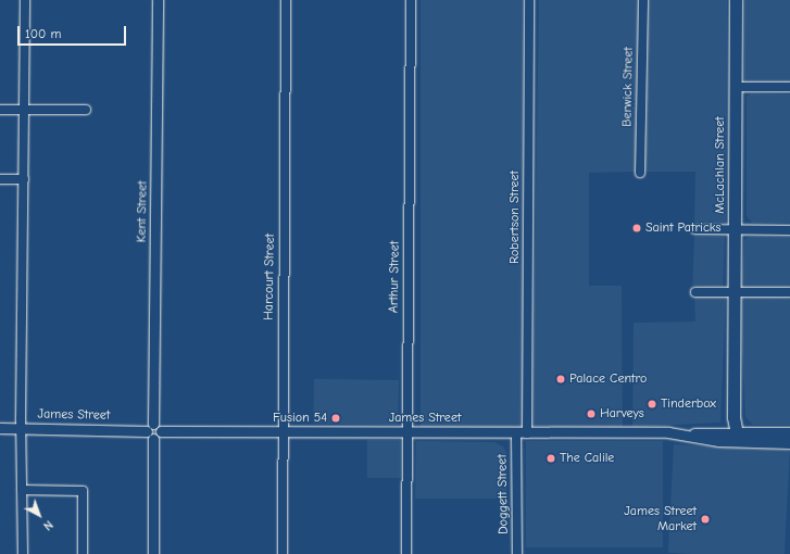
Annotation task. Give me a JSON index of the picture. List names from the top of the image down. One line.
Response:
{"streets":{"main road":["McLachlan Street","James Street"],"street":["Berwick Street","Kent Street","Robertson Street","Harcourt Street","Arthur Street","Doggett Street"]},"crossings":[["McLachlan Street","James Street"],["Kent Street","James Street"],["Robertson Street","James Street"],["Harcourt Street","James Street"],["Arthur Street","James Street"],["James Street","Doggett Street"]],"places":["Saint Patricks","Palace Centro","Tinderbox","Harveys","Fusion 54","The Calile","James Street Market"],"scale_bar":"100 m","north":"bottom right"}
